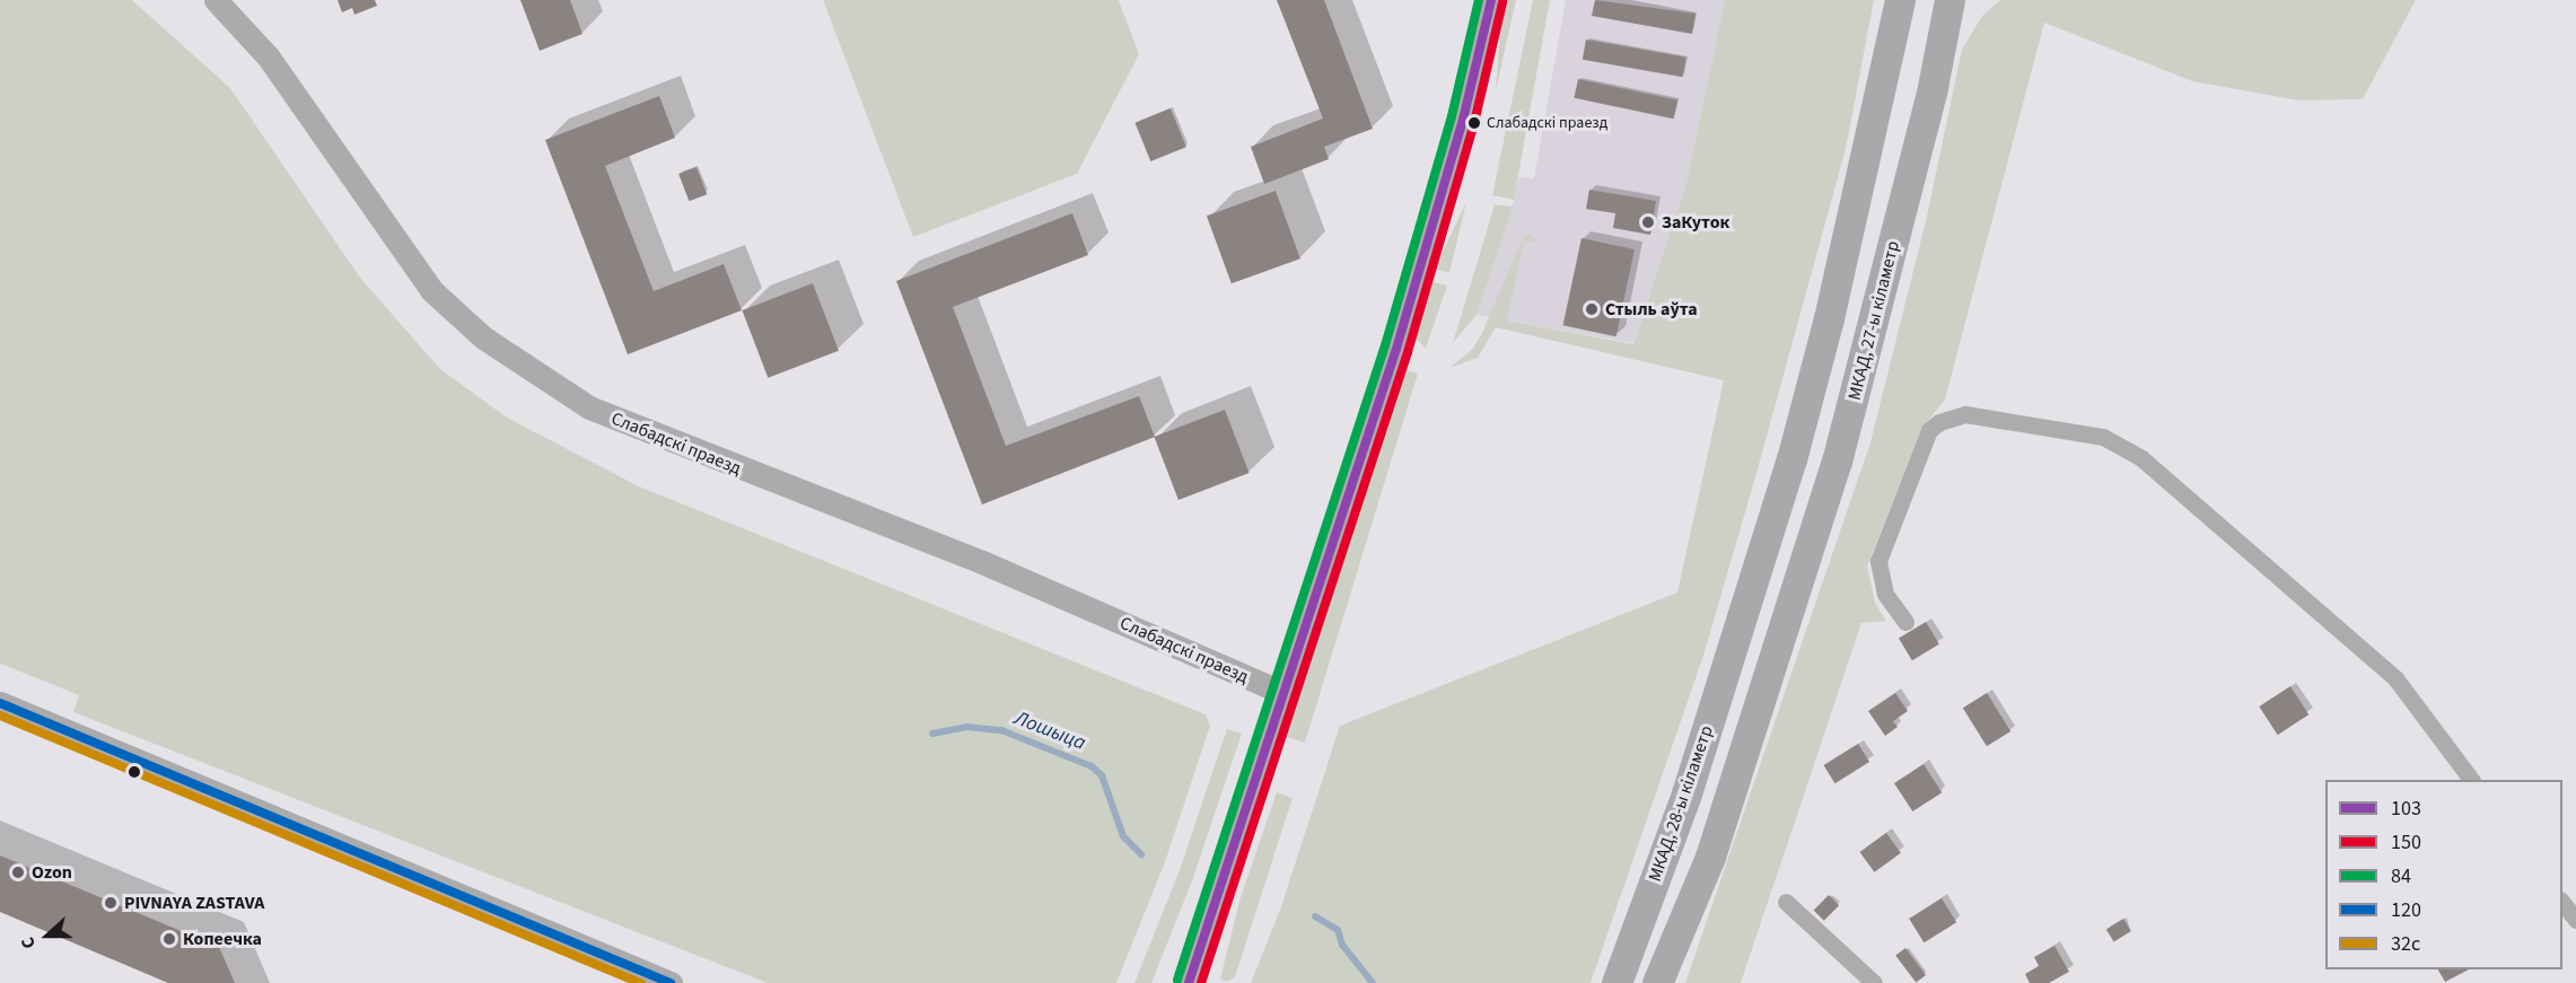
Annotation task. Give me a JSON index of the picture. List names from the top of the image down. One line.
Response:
{"streets":{"highway":["МКАД, 27-ы кіламетр","МКАД, 28-ы кіламетр"],"main road":["Слабадскі праезд"]},"water":["Лошыца"],"places":["Слабадскі праезд","ЗаКуток","Стыль аўта","Ozon","PIVNAYA ZASTAVA","Копеечка"],"lines":["transit line 103","transit line 84","transit line 150","transit line 120","transit line 32с"],"legend":["103","150","84","120","32с"],"north":"left"}
